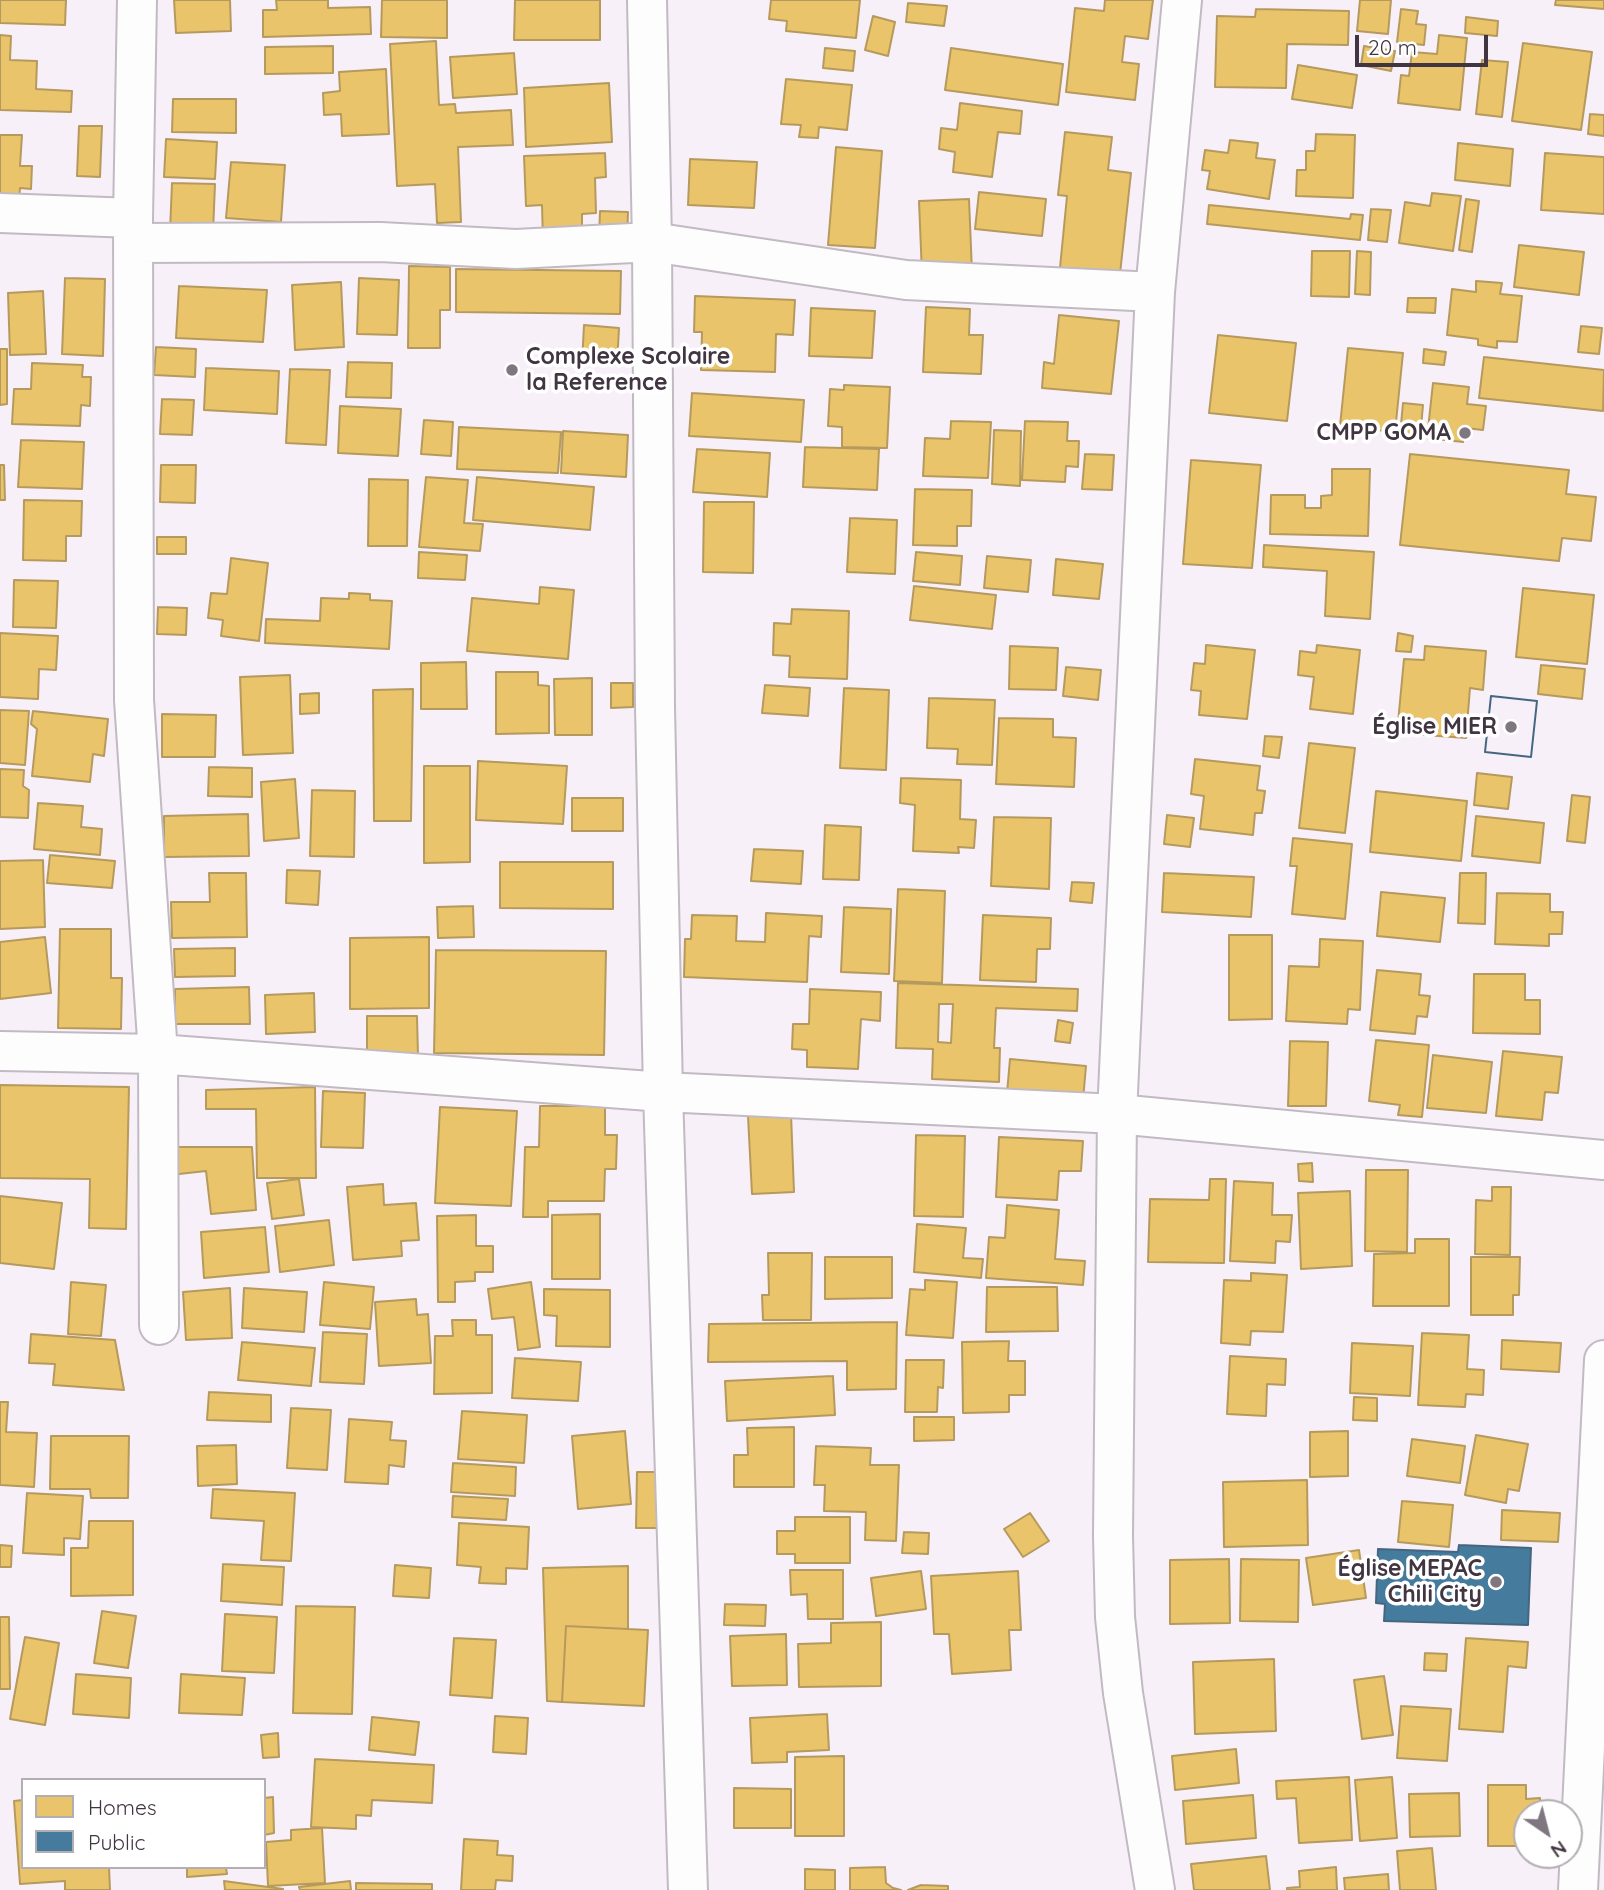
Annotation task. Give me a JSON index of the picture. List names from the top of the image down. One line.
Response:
{"places":["Complexe Scolaire la Reference","CMPP GOMA","Église MIER","Église MEPAC Chili City"],"legend":["Homes","Public"],"scale_bar":"20 m","north":"bottom right"}
